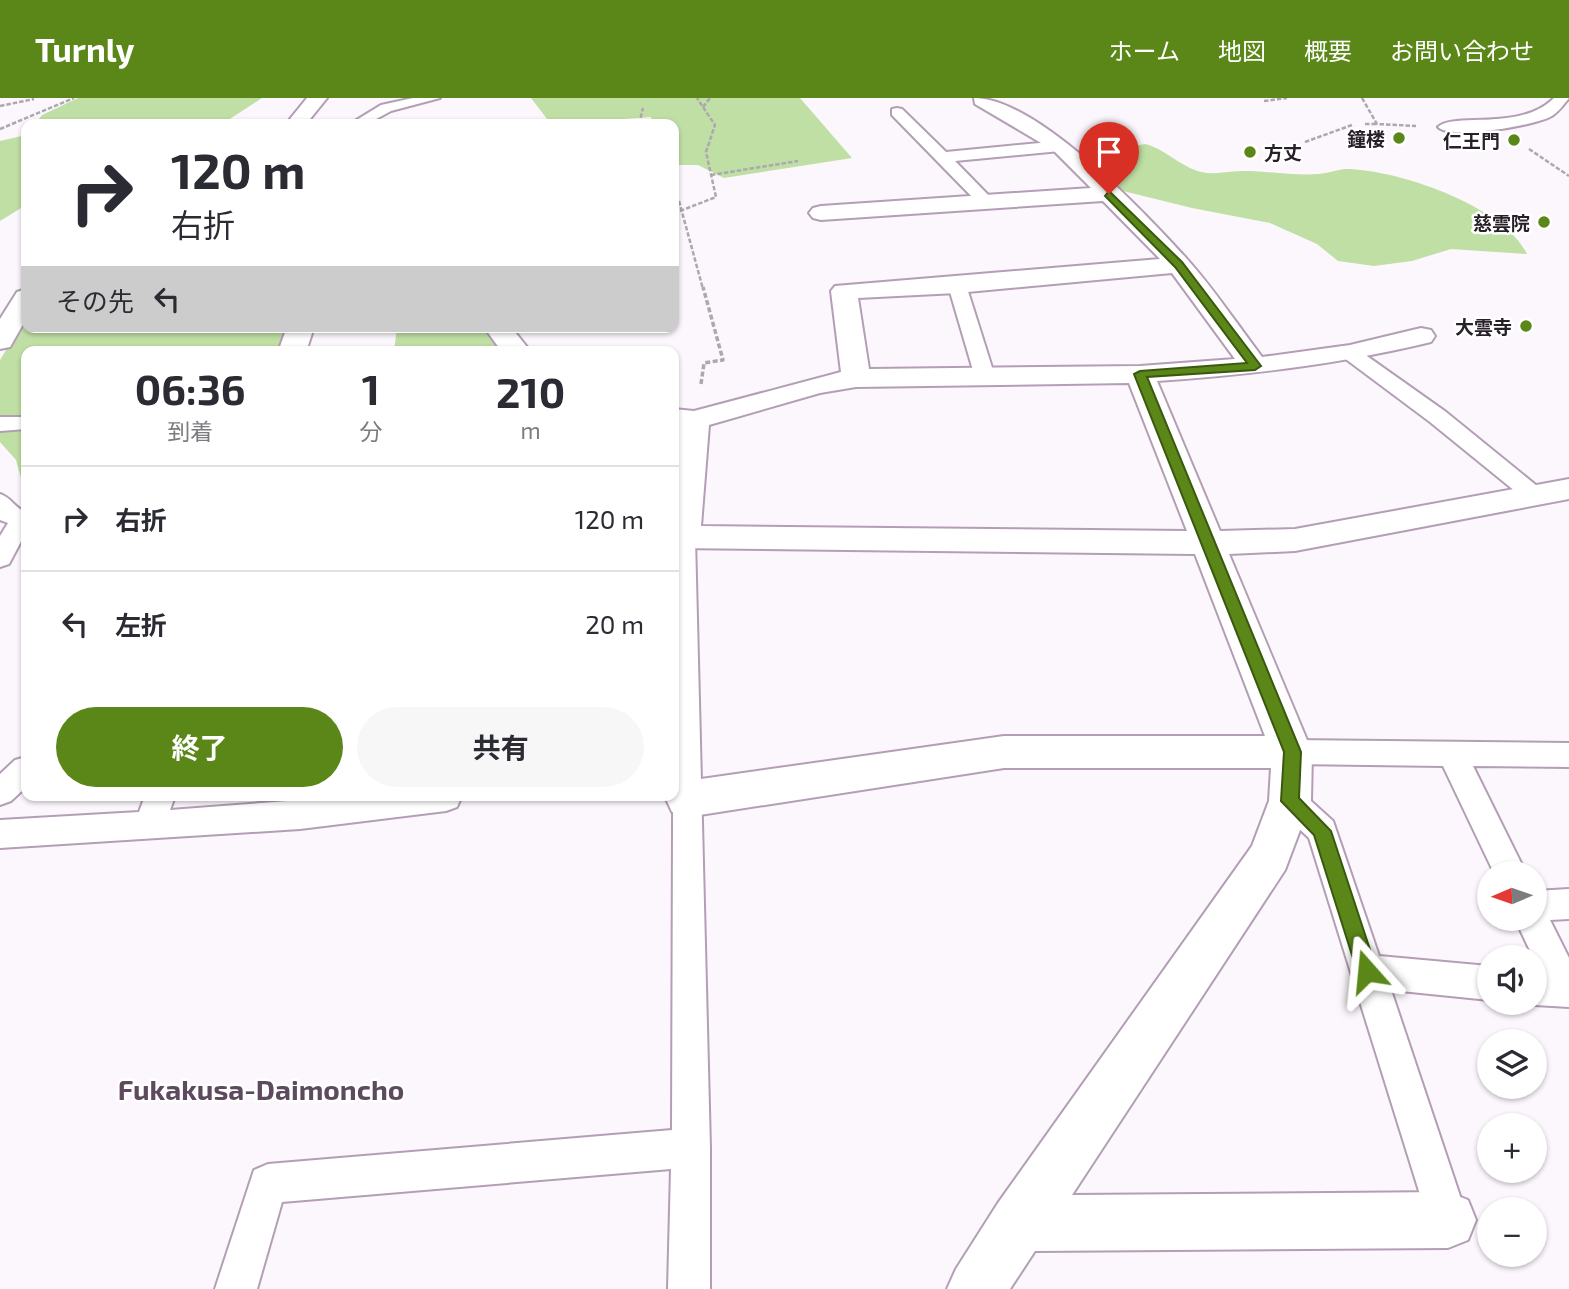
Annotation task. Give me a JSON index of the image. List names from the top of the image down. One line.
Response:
{"districts":["Fukakusa-Daimoncho"],"places":["鐘楼","仁王門","方丈","慈雲院","大雲寺"],"north":"left","page":{"header":"Turnly","nav":["ホーム","地図","概要","お問い合わせ"],"turn":["120 m","右折"],"then":"その先","eta":["06:36","到着","1","分","210","m"],"list":[{"name":"右折","value":"120 m"},{"name":"左折","value":"20 m"}],"buttons":["終了","共有"],"map_buttons":["+","−"]}}
